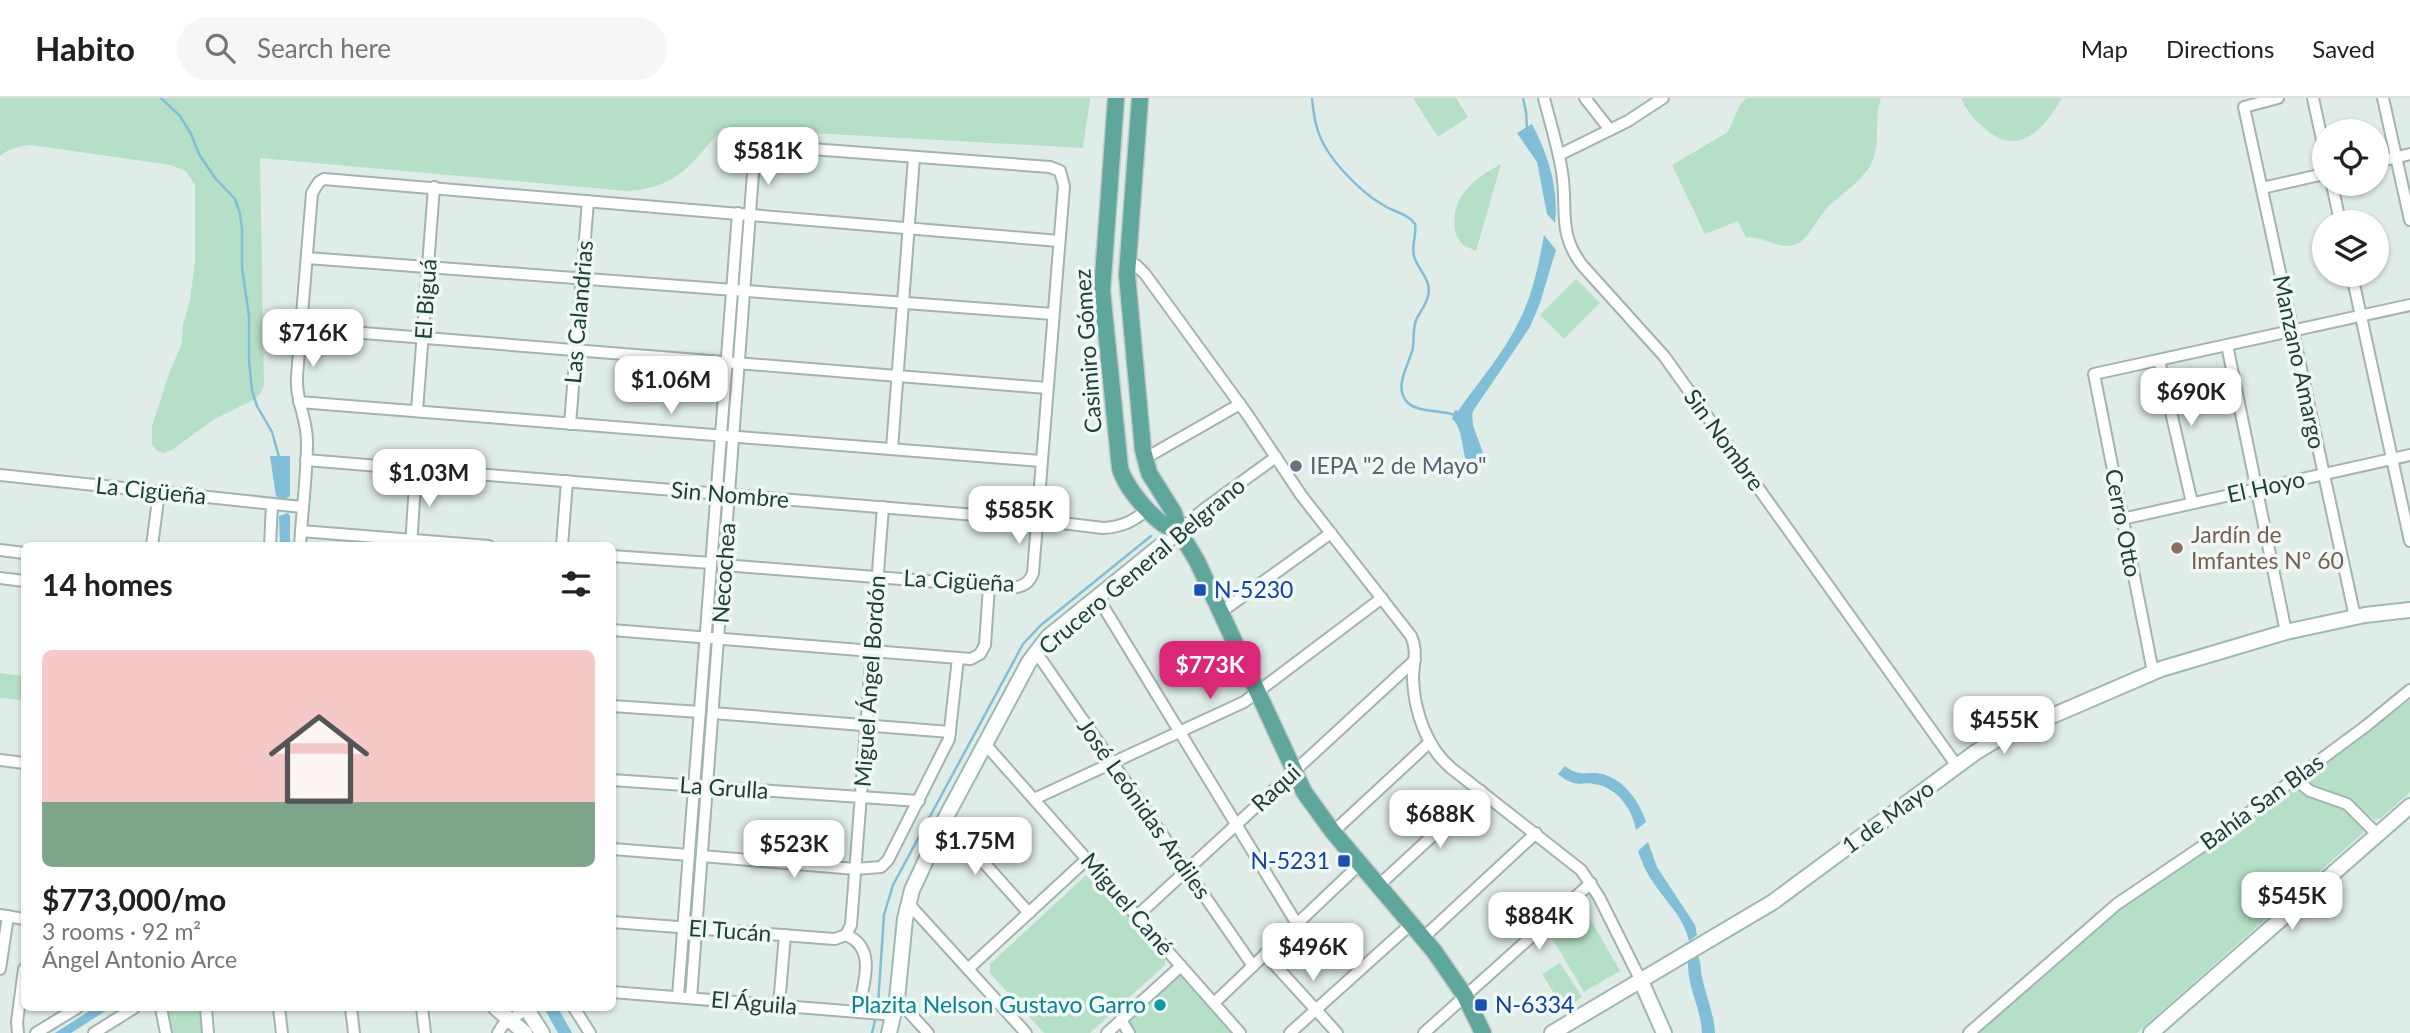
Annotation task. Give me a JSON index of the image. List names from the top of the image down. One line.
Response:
{"streets":{"main road":["Casimiro Gómez"],"street":["El Biguá","Las Calandrias","Manzano Amargo","Sin Nombre","El Hoyo","La Cigüeña","Cerro Otto","Crucero General Belgrano","Necochea","Miguel Ángel Bordón","La Grulla","Raqui","Bahía San Blas","José Leónidas Ardiles","1 de Mayo","Miguel Cané","El Tucán","El Águila"]},"crossings":[["Casimiro Gómez","Sin Nombre"],["Casimiro Gómez","Crucero General Belgrano"],["Casimiro Gómez","Raqui"],["Manzano Amargo","El Hoyo"],["Manzano Amargo","1 de Mayo"],["Sin Nombre","La Cigüeña"],["Sin Nombre","Necochea"],["Sin Nombre","Miguel Ángel Bordón"],["Sin Nombre","1 de Mayo"],["El Hoyo","Cerro Otto"],["La Cigüeña","Necochea"],["La Cigüeña","Miguel Ángel Bordón"],["Cerro Otto","1 de Mayo"],["Crucero General Belgrano","José Leónidas Ardiles"],["Crucero General Belgrano","Miguel Cané"],["Crucero General Belgrano","El Águila"],["Necochea","La Grulla"],["Necochea","El Tucán"],["Necochea","El Águila"],["Miguel Ángel Bordón","La Grulla"],["Miguel Ángel Bordón","El Tucán"],["Raqui","José Leónidas Ardiles"],["Raqui","Miguel Cané"]],"places":{"other":["IEPA \"2 de Mayo\"","Jardín de Imfantes N° 60","Plazita Nelson Gustavo Garro"],"transit":["N-5230","N-5231","N-6334"]},"page":{"header":"Habito","search":"Search here","nav":["Map","Directions","Saved"],"price":["$581K","$716K","$1.06M","$690K","$1.03M","$585K","$773K","$455K","$688K","$1.75M","$523K","$545K","$884K","$496K"],"heading":"14 homes","list":[{"name":"$773,000/mo","note":"3 rooms · 92 m² · Ángel Antonio Arce"}]}}
